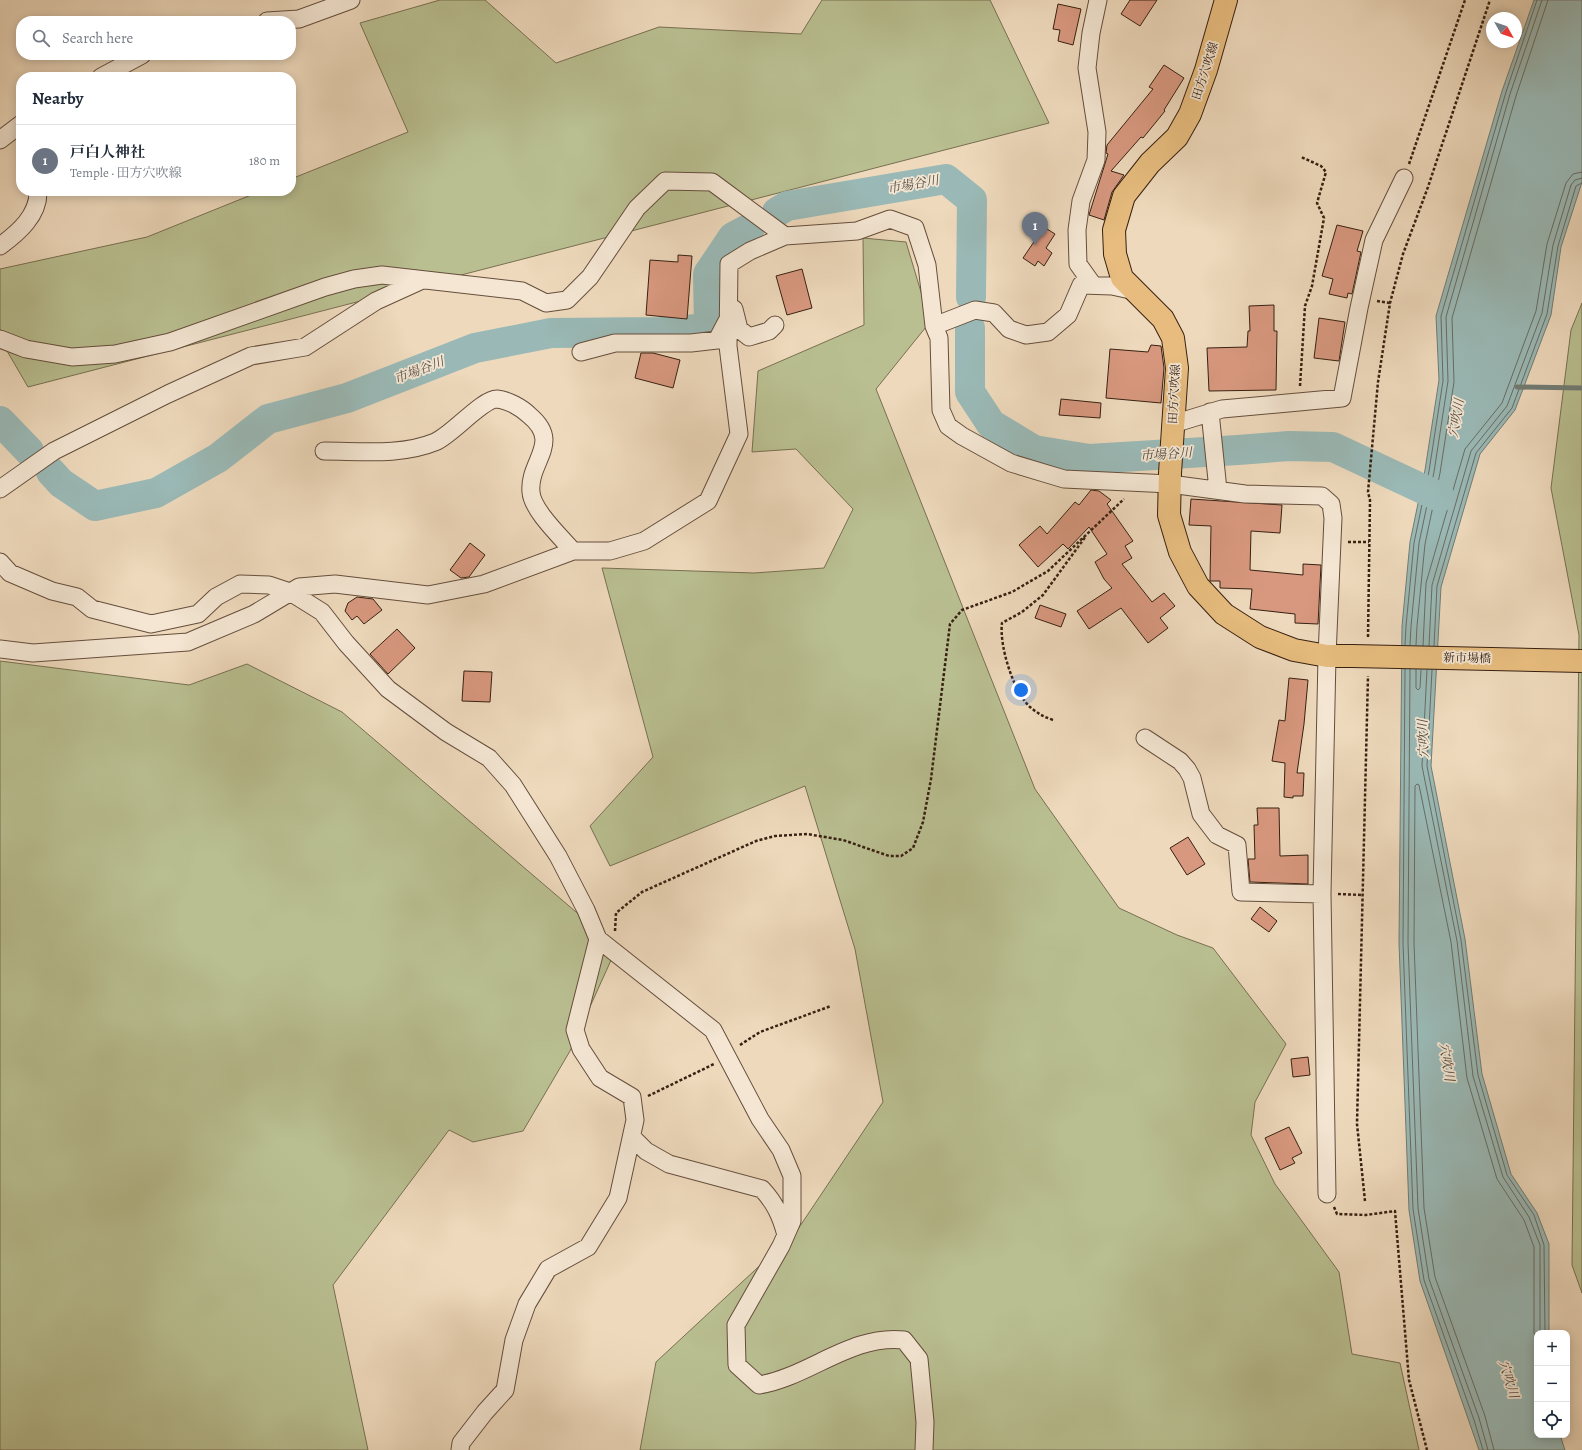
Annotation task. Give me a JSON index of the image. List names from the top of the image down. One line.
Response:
{"streets":{"main road":["田方穴吹線","新市場橋"]},"crossings":[["田方穴吹線","新市場橋"]],"water":["市場谷川","穴吹川"],"north":"bottom right","page":{"search":"Search here","heading":"Nearby","list":[{"mark":"1","name":"戸白人神社","note":"Temple · 田方穴吹線","value":"180 m"}],"pins":"1","map_buttons":["+","−"]}}
